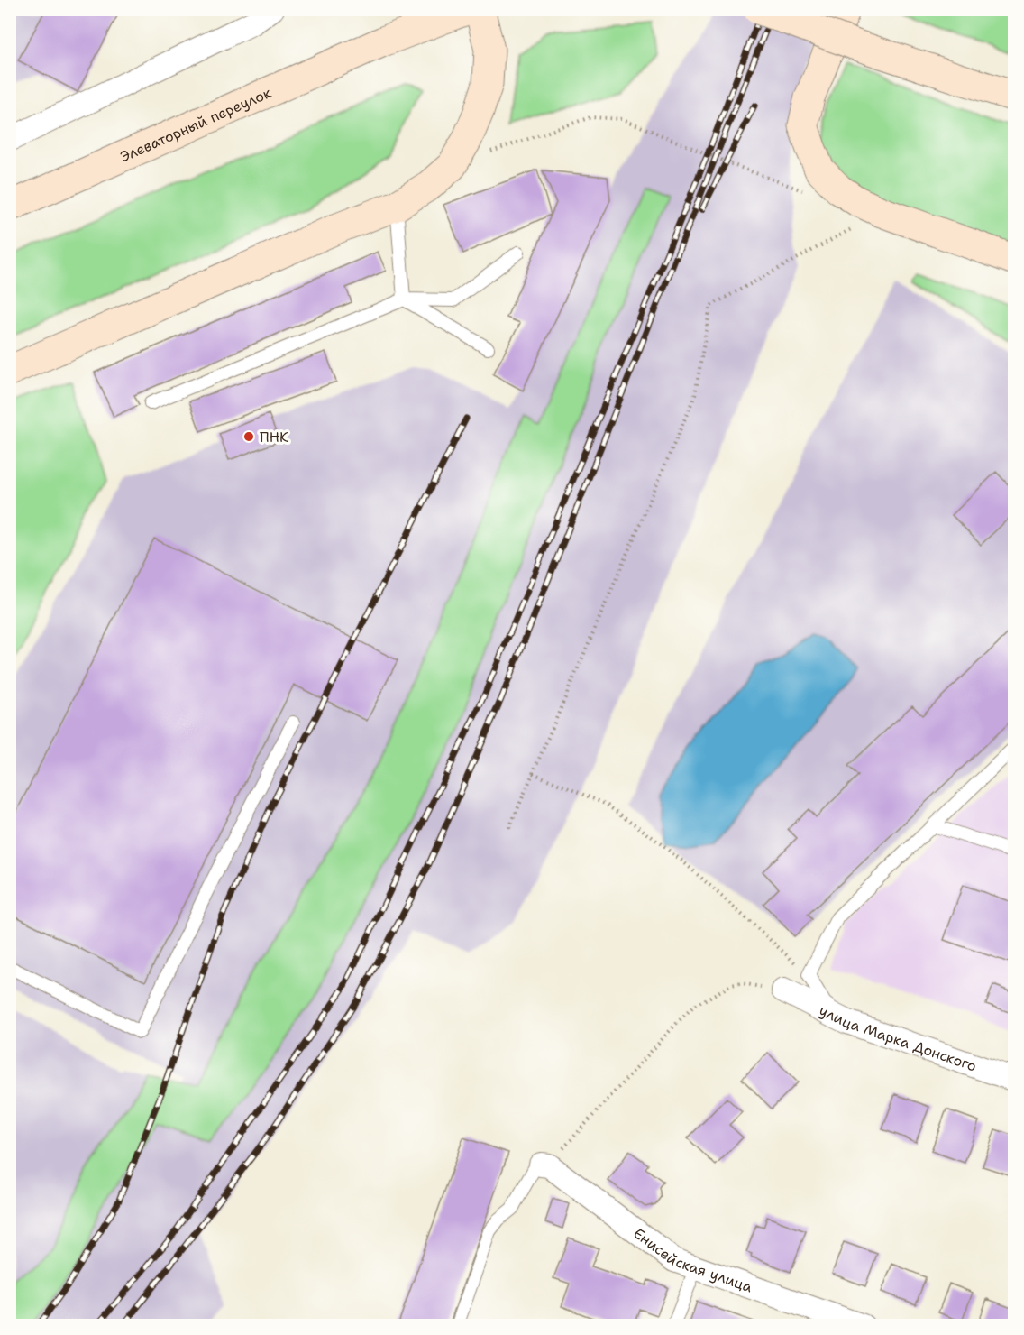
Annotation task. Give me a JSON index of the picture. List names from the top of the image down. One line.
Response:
{"streets":{"main road":["Элеваторный переулок"],"street":["улица Марка Донского","Енисейская улица"]},"places":["ПНК"]}
